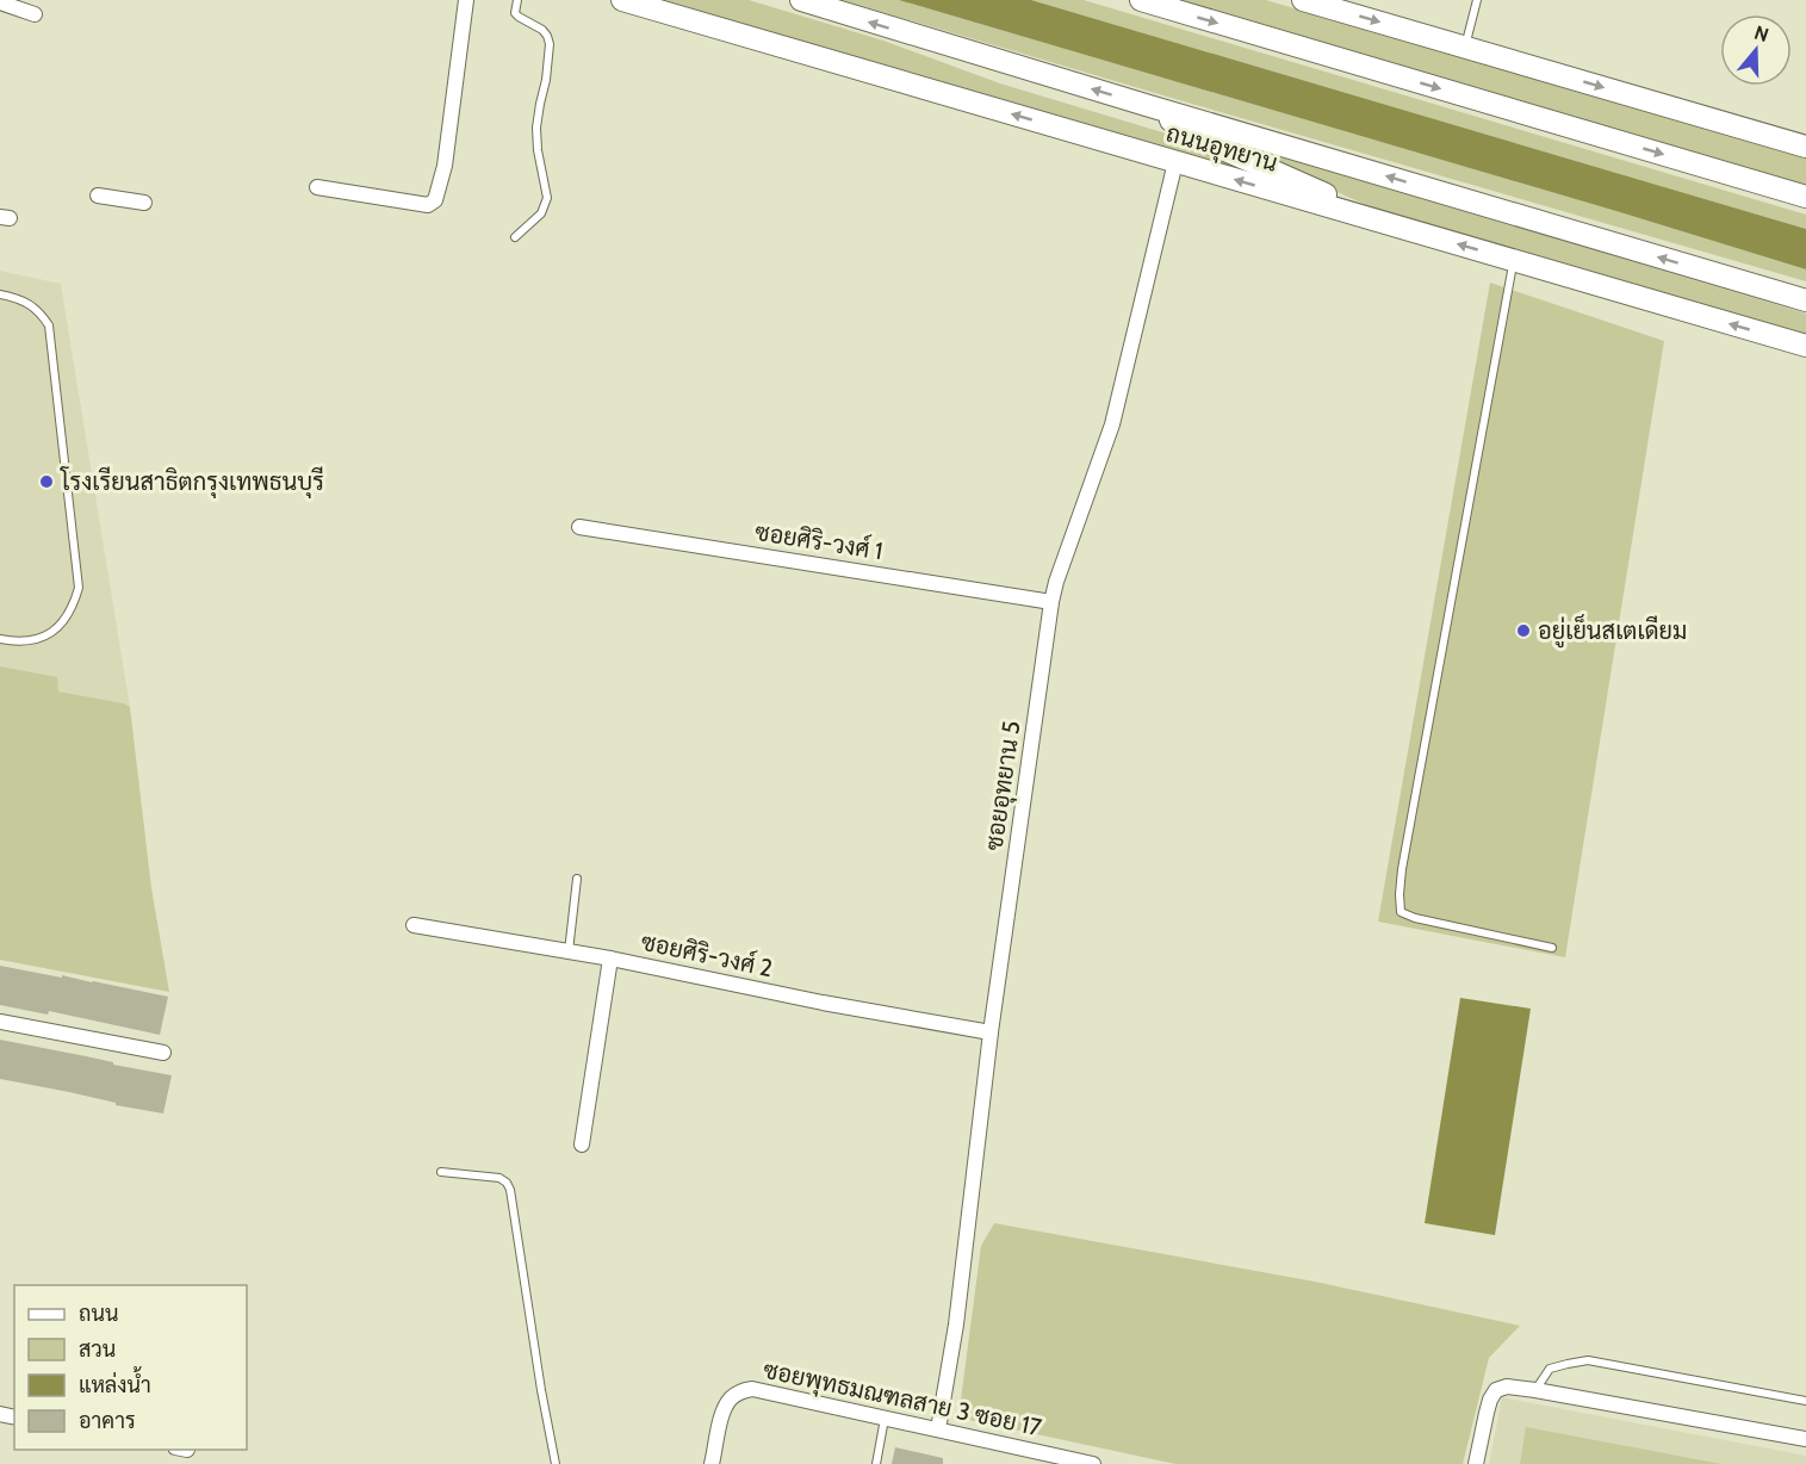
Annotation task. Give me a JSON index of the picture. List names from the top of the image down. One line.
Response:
{"streets":{"main road":["ถนนอุทยาน"],"street":["ซอยศิริ-วงศ์ 1","ซอยอุทยาน 5","ซอยศิริ-วงศ์ 2","ซอยพุทธมณฑลสาย 3 ซอย 17"]},"crossings":[["ถนนอุทยาน","ซอยอุทยาน 5"],["ซอยศิริ-วงศ์ 1","ซอยอุทยาน 5"],["ซอยอุทยาน 5","ซอยศิริ-วงศ์ 2"],["ซอยอุทยาน 5","ซอยพุทธมณฑลสาย 3 ซอย 17"]],"places":["โรงเรียนสาธิตกรุงเทพธนบุรี","อยู่เย็นสเตเดียม"],"legend":["ถนน","สวน","แหล่งน้ำ","อาคาร"],"north":"top"}
